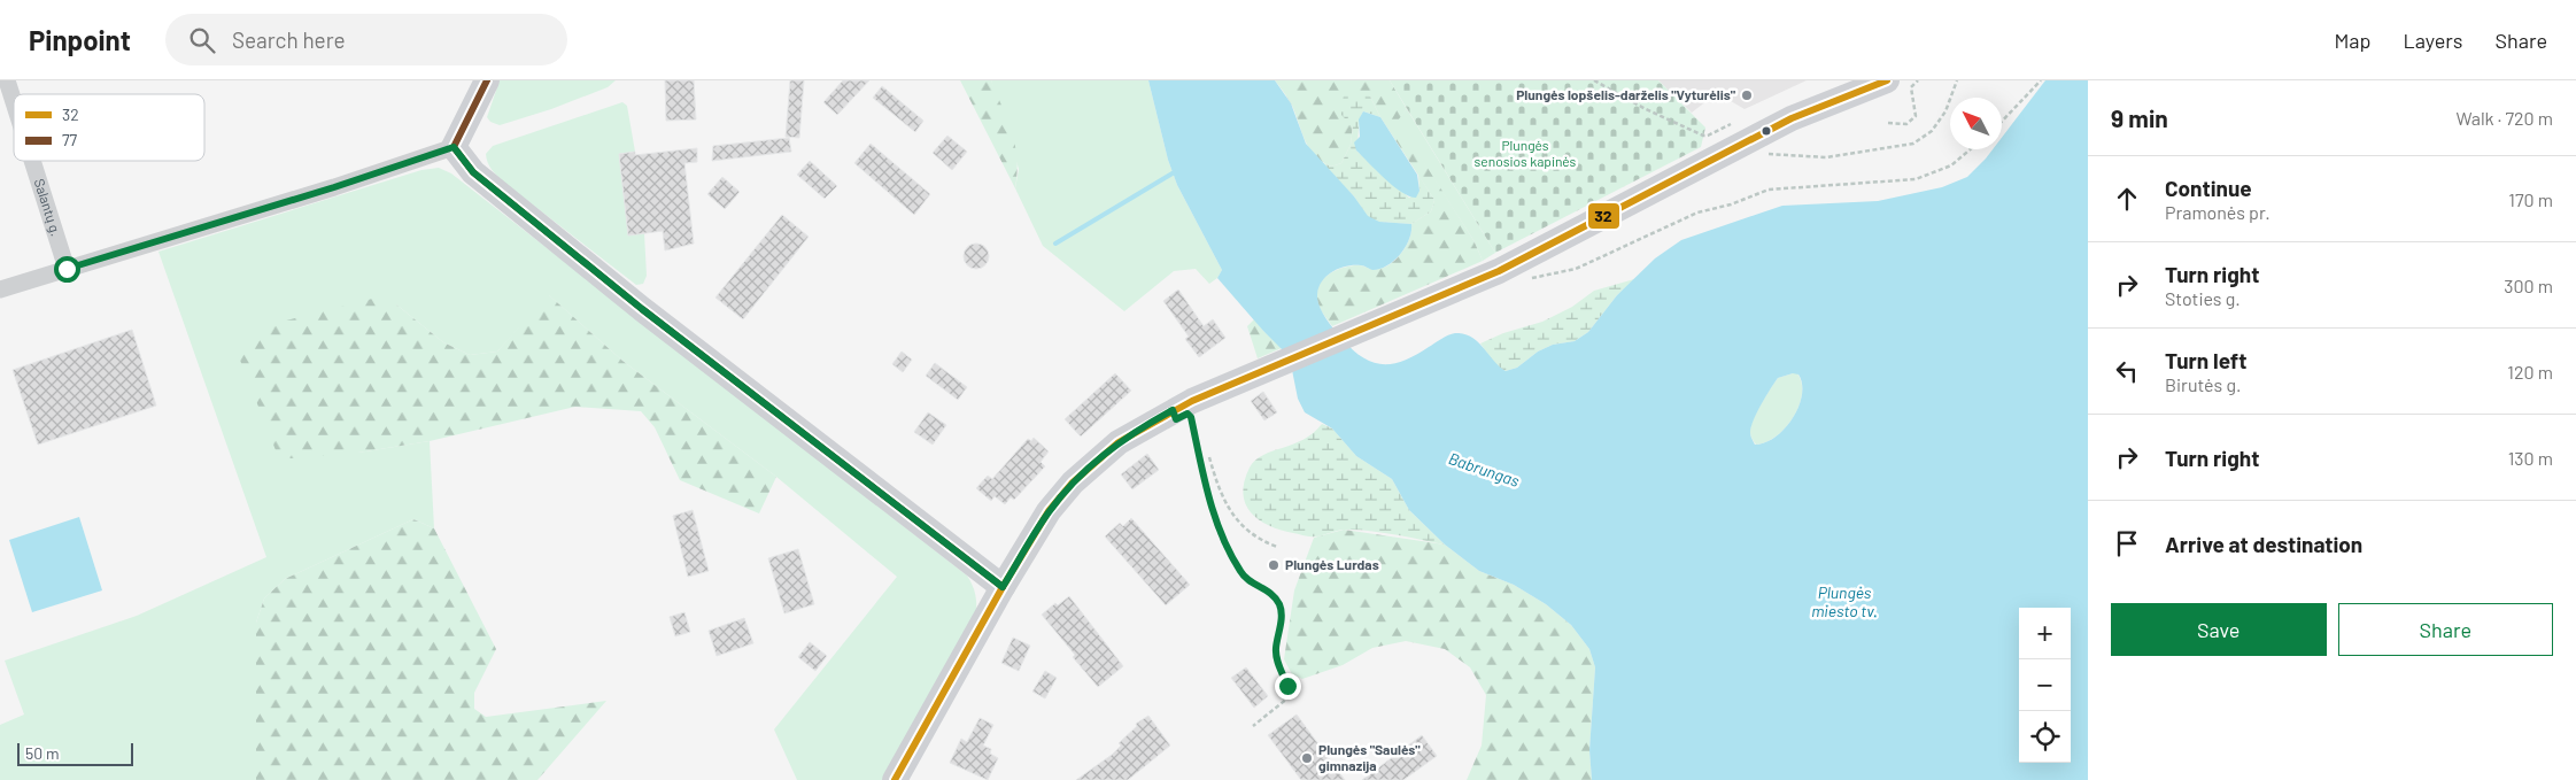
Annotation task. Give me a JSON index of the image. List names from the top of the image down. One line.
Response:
{"streets":{"street":["Salantų g."]},"water":["Babrungas","Plungės miesto tv."],"parks":["Plungės senosios kapinės"],"places":["Plungės lopšelis-darželis \"Vyturėlis\"","Plungės Lurdas","Plungės \"Saulės\" gimnazija"],"lines":["transit line 32","transit line 77"],"legend":["32","77"],"scale_bar":"50 m","north":"top left","page":{"header":"Pinpoint","search":"Search here","nav":["Map","Layers","Share"],"heading":["9 min","Walk · 720 m"],"list":[["Continue","Pramonės pr.","170 m"],["Turn right","Stoties g.","300 m"],["Turn left","Birutės g.","120 m"],["Turn right","130 m"],"Arrive at destination"],"buttons":["Save","Share"],"map_buttons":["+","−"],"scale":"50 m"}}
